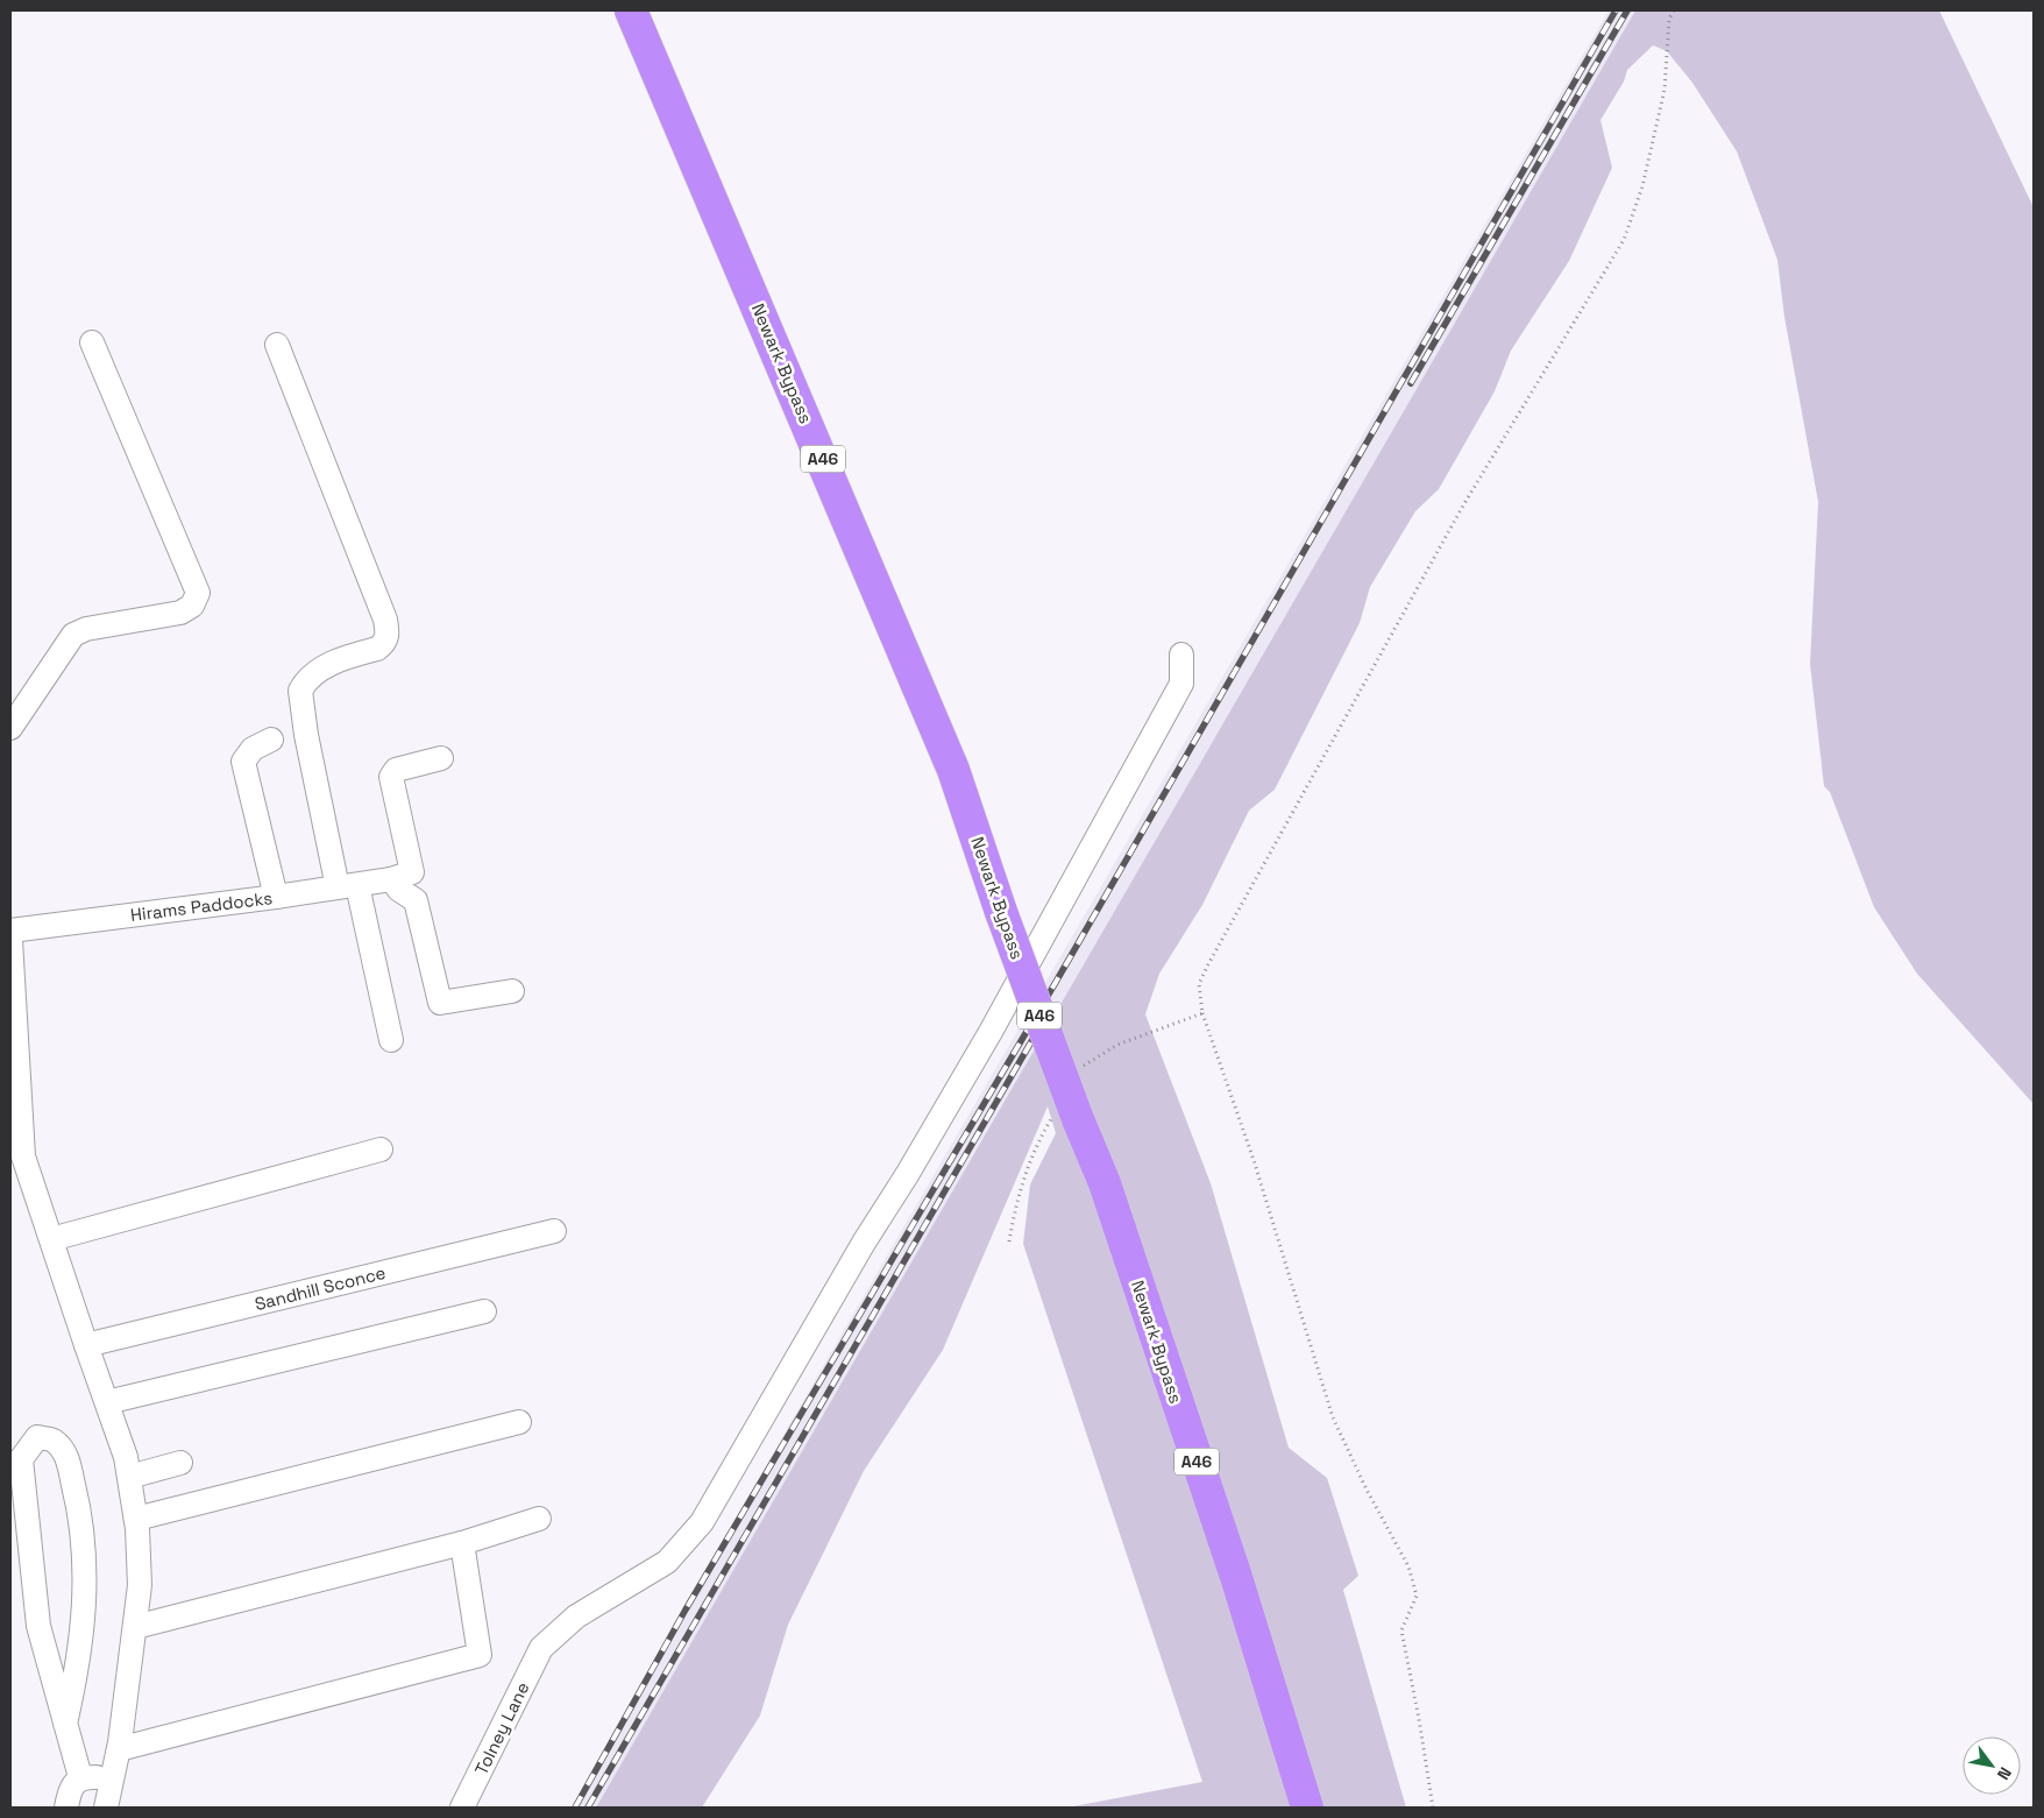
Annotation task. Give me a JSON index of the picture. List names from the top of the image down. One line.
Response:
{"streets":{"highway":["Newark Bypass","A46"],"street":["Hirams Paddocks","Sandhill Sconce","Tolney Lane"]},"north":"bottom right"}
